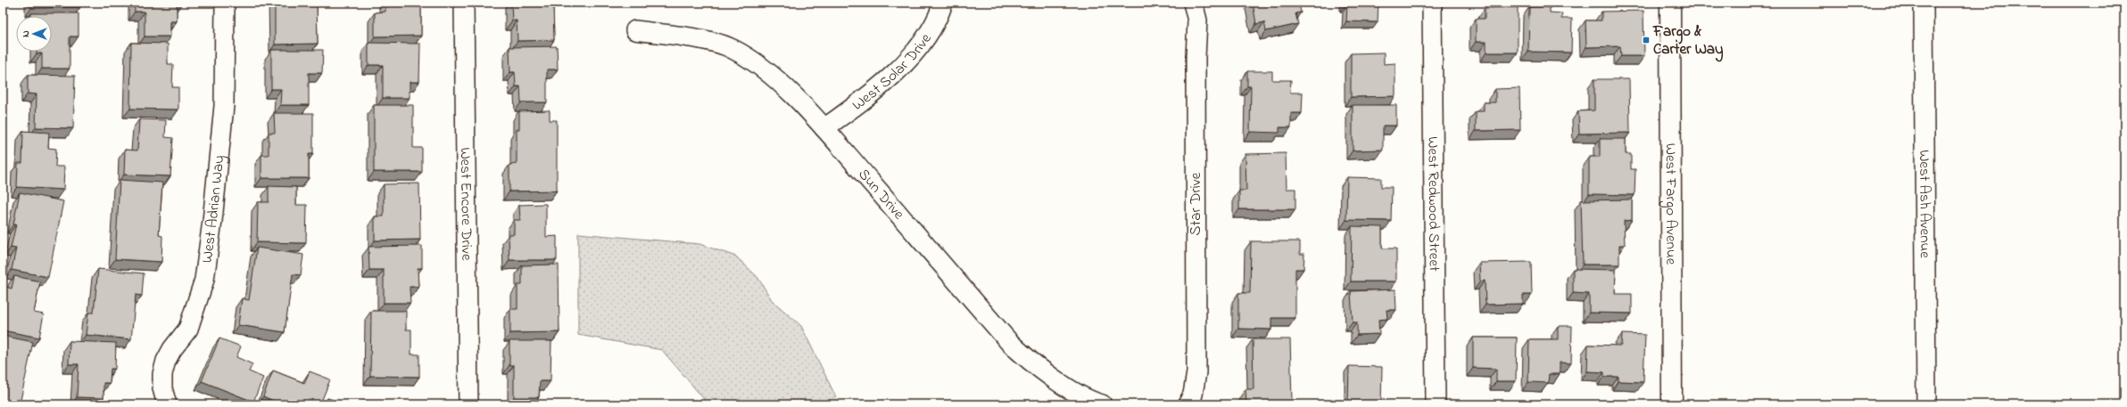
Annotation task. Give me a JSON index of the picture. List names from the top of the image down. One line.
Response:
{"streets":{"main road":["West Fargo Avenue"],"street":["West Solar Drive","Sun Drive","West Encore Drive","West Ash Avenue","Star Drive","West Redwood Street","West Adrian Way"]},"crossings":[["West Solar Drive","Sun Drive"]],"places":{"transit":["Fargo & Carter Way"]},"north":"left"}
